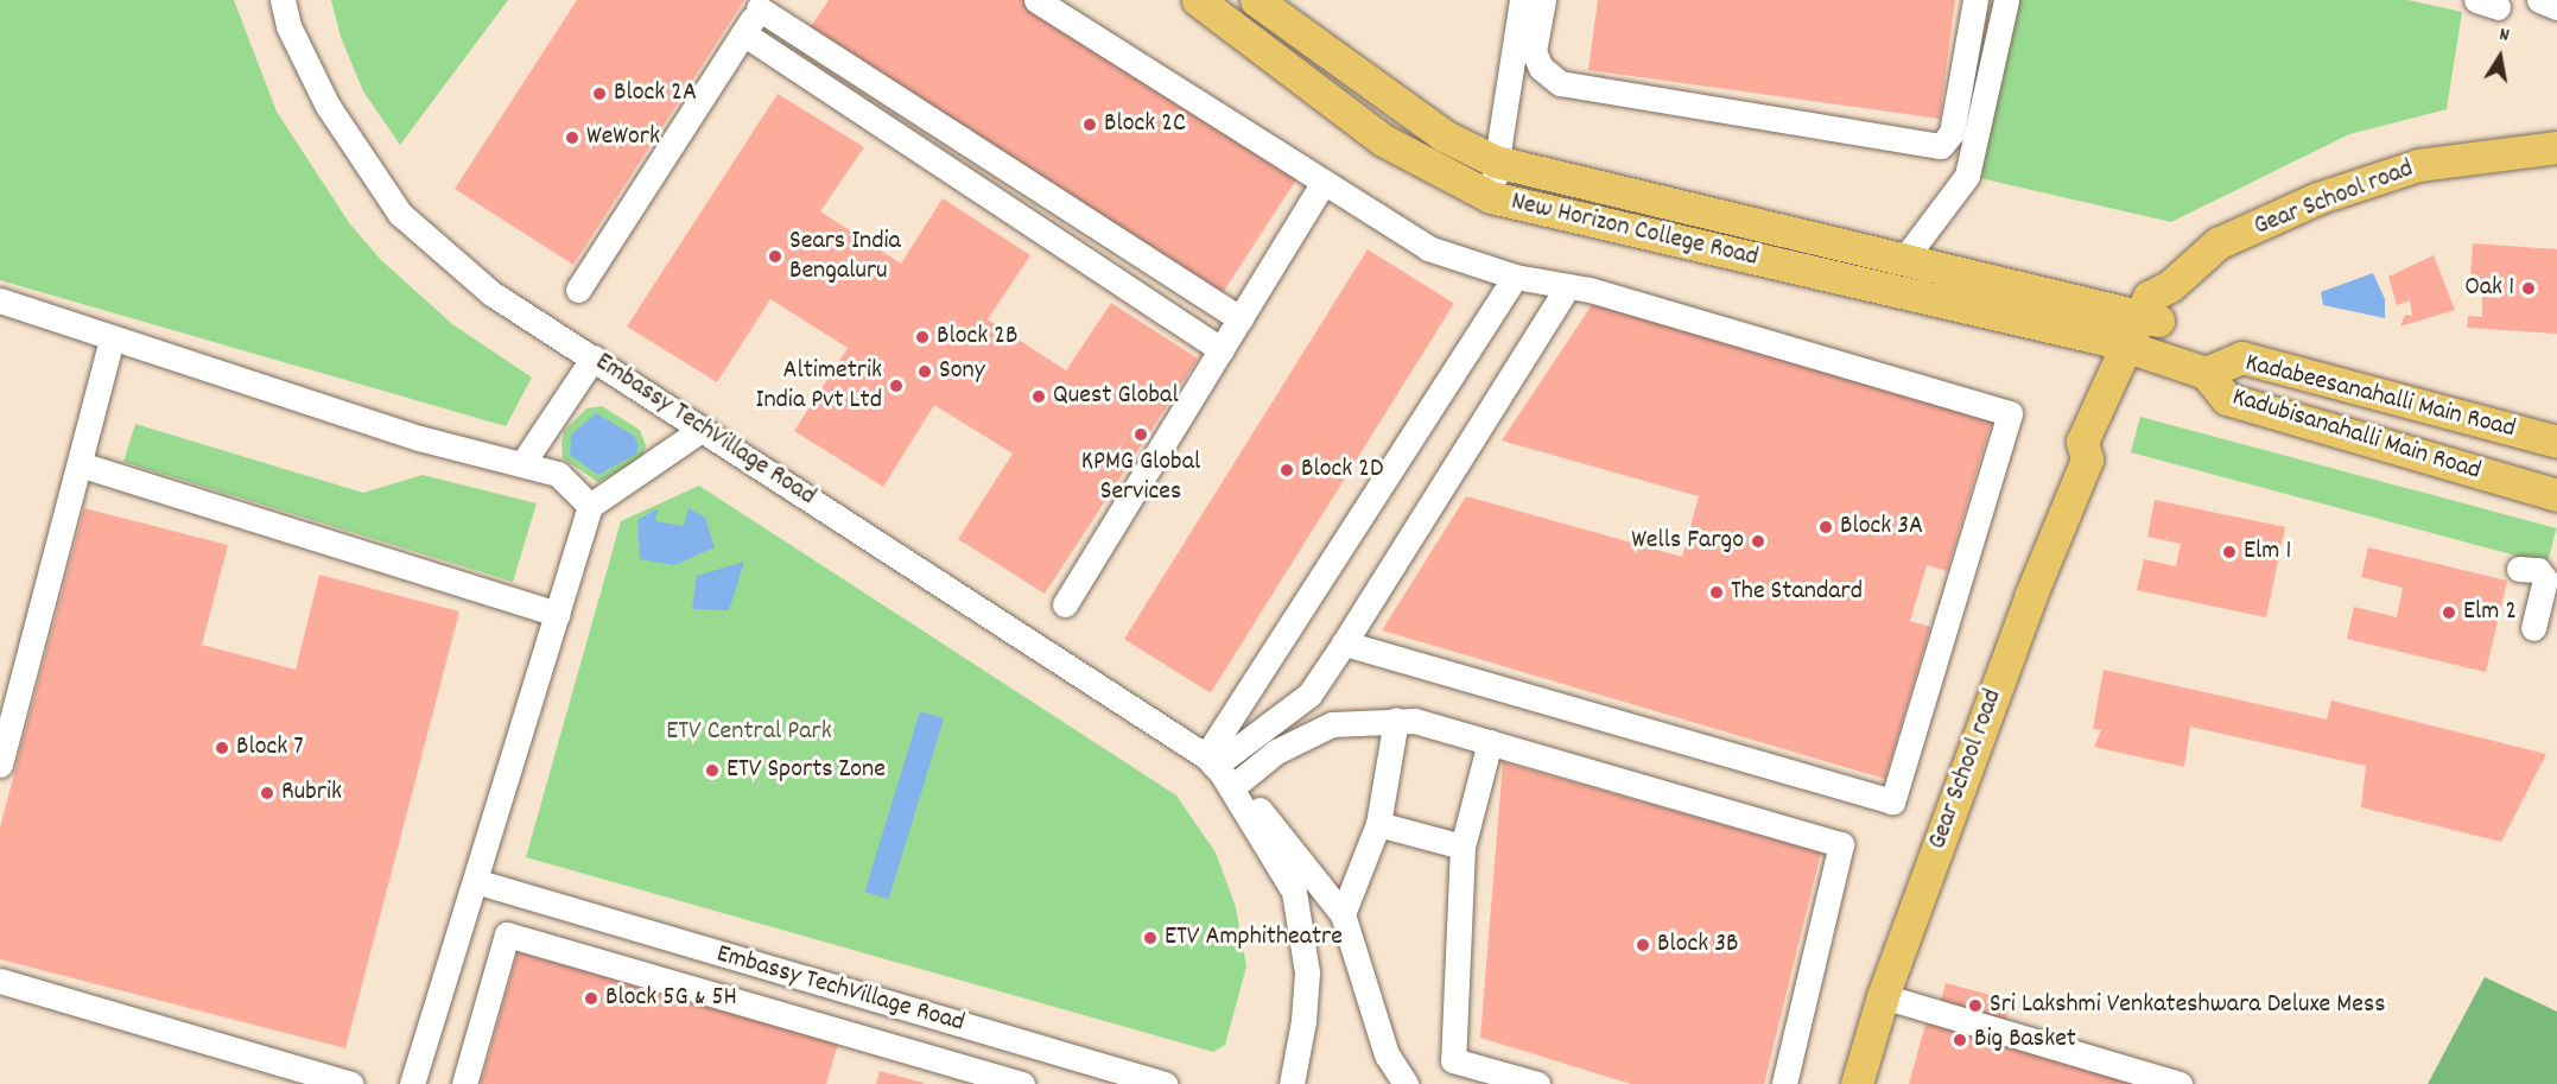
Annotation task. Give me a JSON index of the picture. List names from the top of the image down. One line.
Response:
{"streets":{"main road":["Gear School road","New Horizon College Road","Kadabeesanahalli Main Road","Kadubisanahalli Main Road"],"street":["Embassy TechVillage Road"]},"crossings":[["Gear School road","New Horizon College Road"],["Gear School road","Kadubisanahalli Main Road"],["New Horizon College Road","Kadubisanahalli Main Road"],["Kadabeesanahalli Main Road","Kadubisanahalli Main Road"]],"parks":["ETV Central Park"],"places":["Block 2A","Block 2C","WeWork","Sears India Bengaluru","Oak 1","Block 2B","Sony","Altimetrik India Pvt Ltd","Quest Global","KPMG Global Services","Block 2D","Block 3A","Wells Fargo","Elm 1","The Standard","Elm 2","Block 7","ETV Sports Zone","Rubrik","ETV Amphitheatre","Block 3B","Block 5G & 5H","Sri Lakshmi Venkateshwara Deluxe Mess","Big Basket"],"north":"top"}
